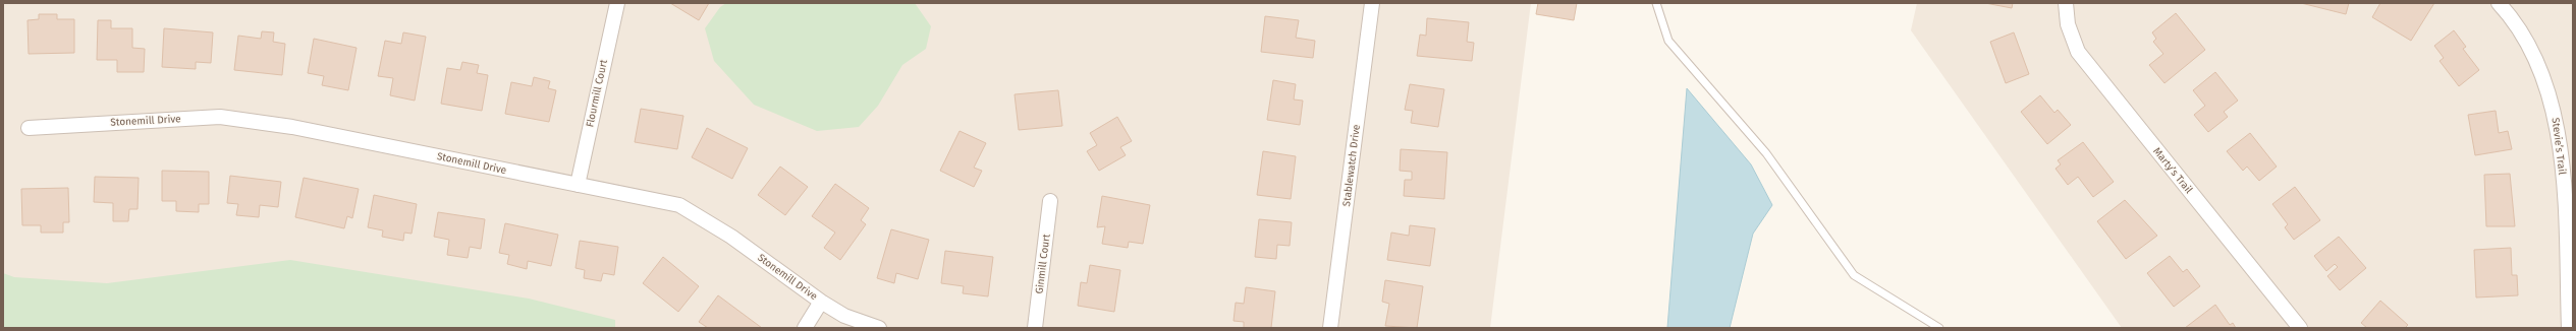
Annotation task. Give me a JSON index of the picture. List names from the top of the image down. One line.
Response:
{"streets":{"street":["Flourmill Court","Stonemill Drive","Stevie’s Trail","Stablewatch Drive","Marty’s Trail","Ginmill Court"]},"crossings":[["Flourmill Court","Stonemill Drive"]]}
